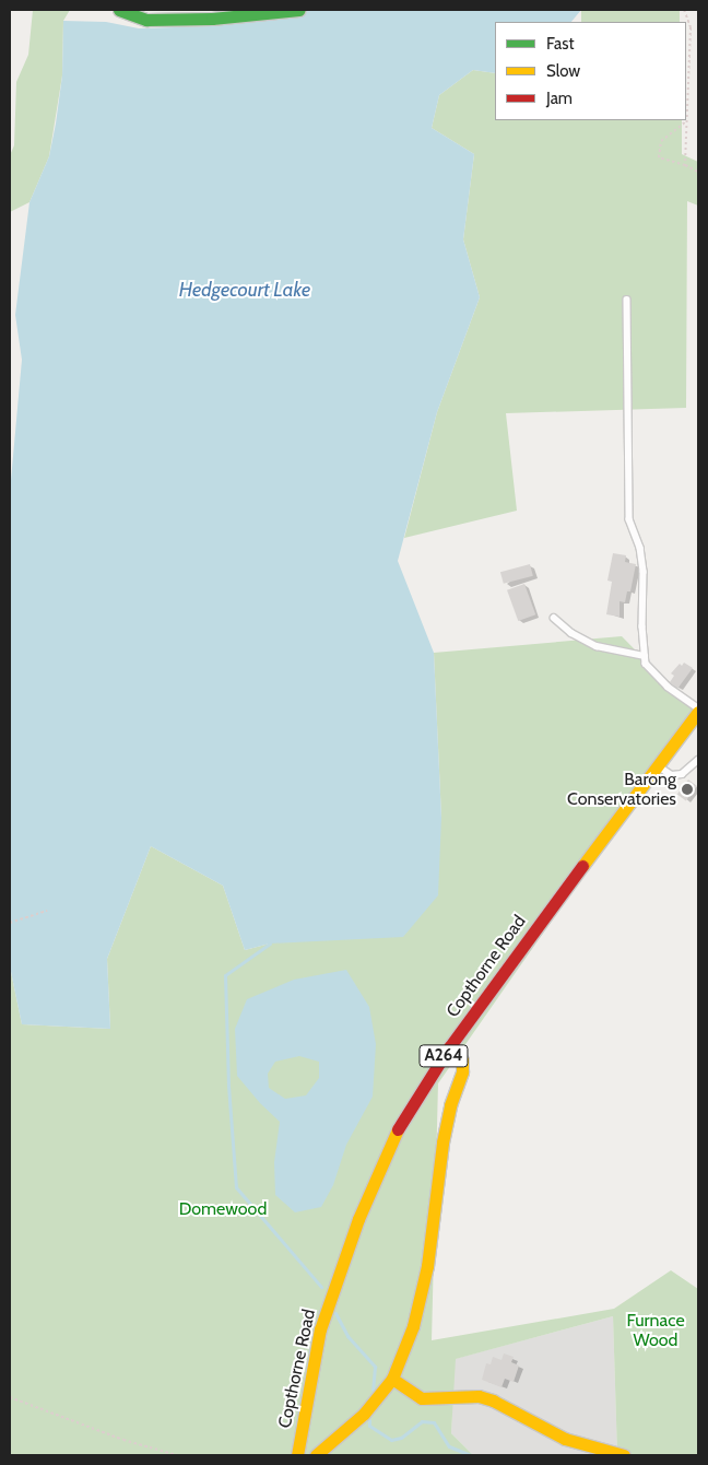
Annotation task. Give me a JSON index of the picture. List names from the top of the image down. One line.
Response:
{"streets":{"main road":["Copthorne Road","A264"]},"water":["Hedgecourt Lake"],"parks":["Domewood","Furnace Wood"],"places":["Barong Conservatories"],"legend":["Fast","Slow","Jam"]}
